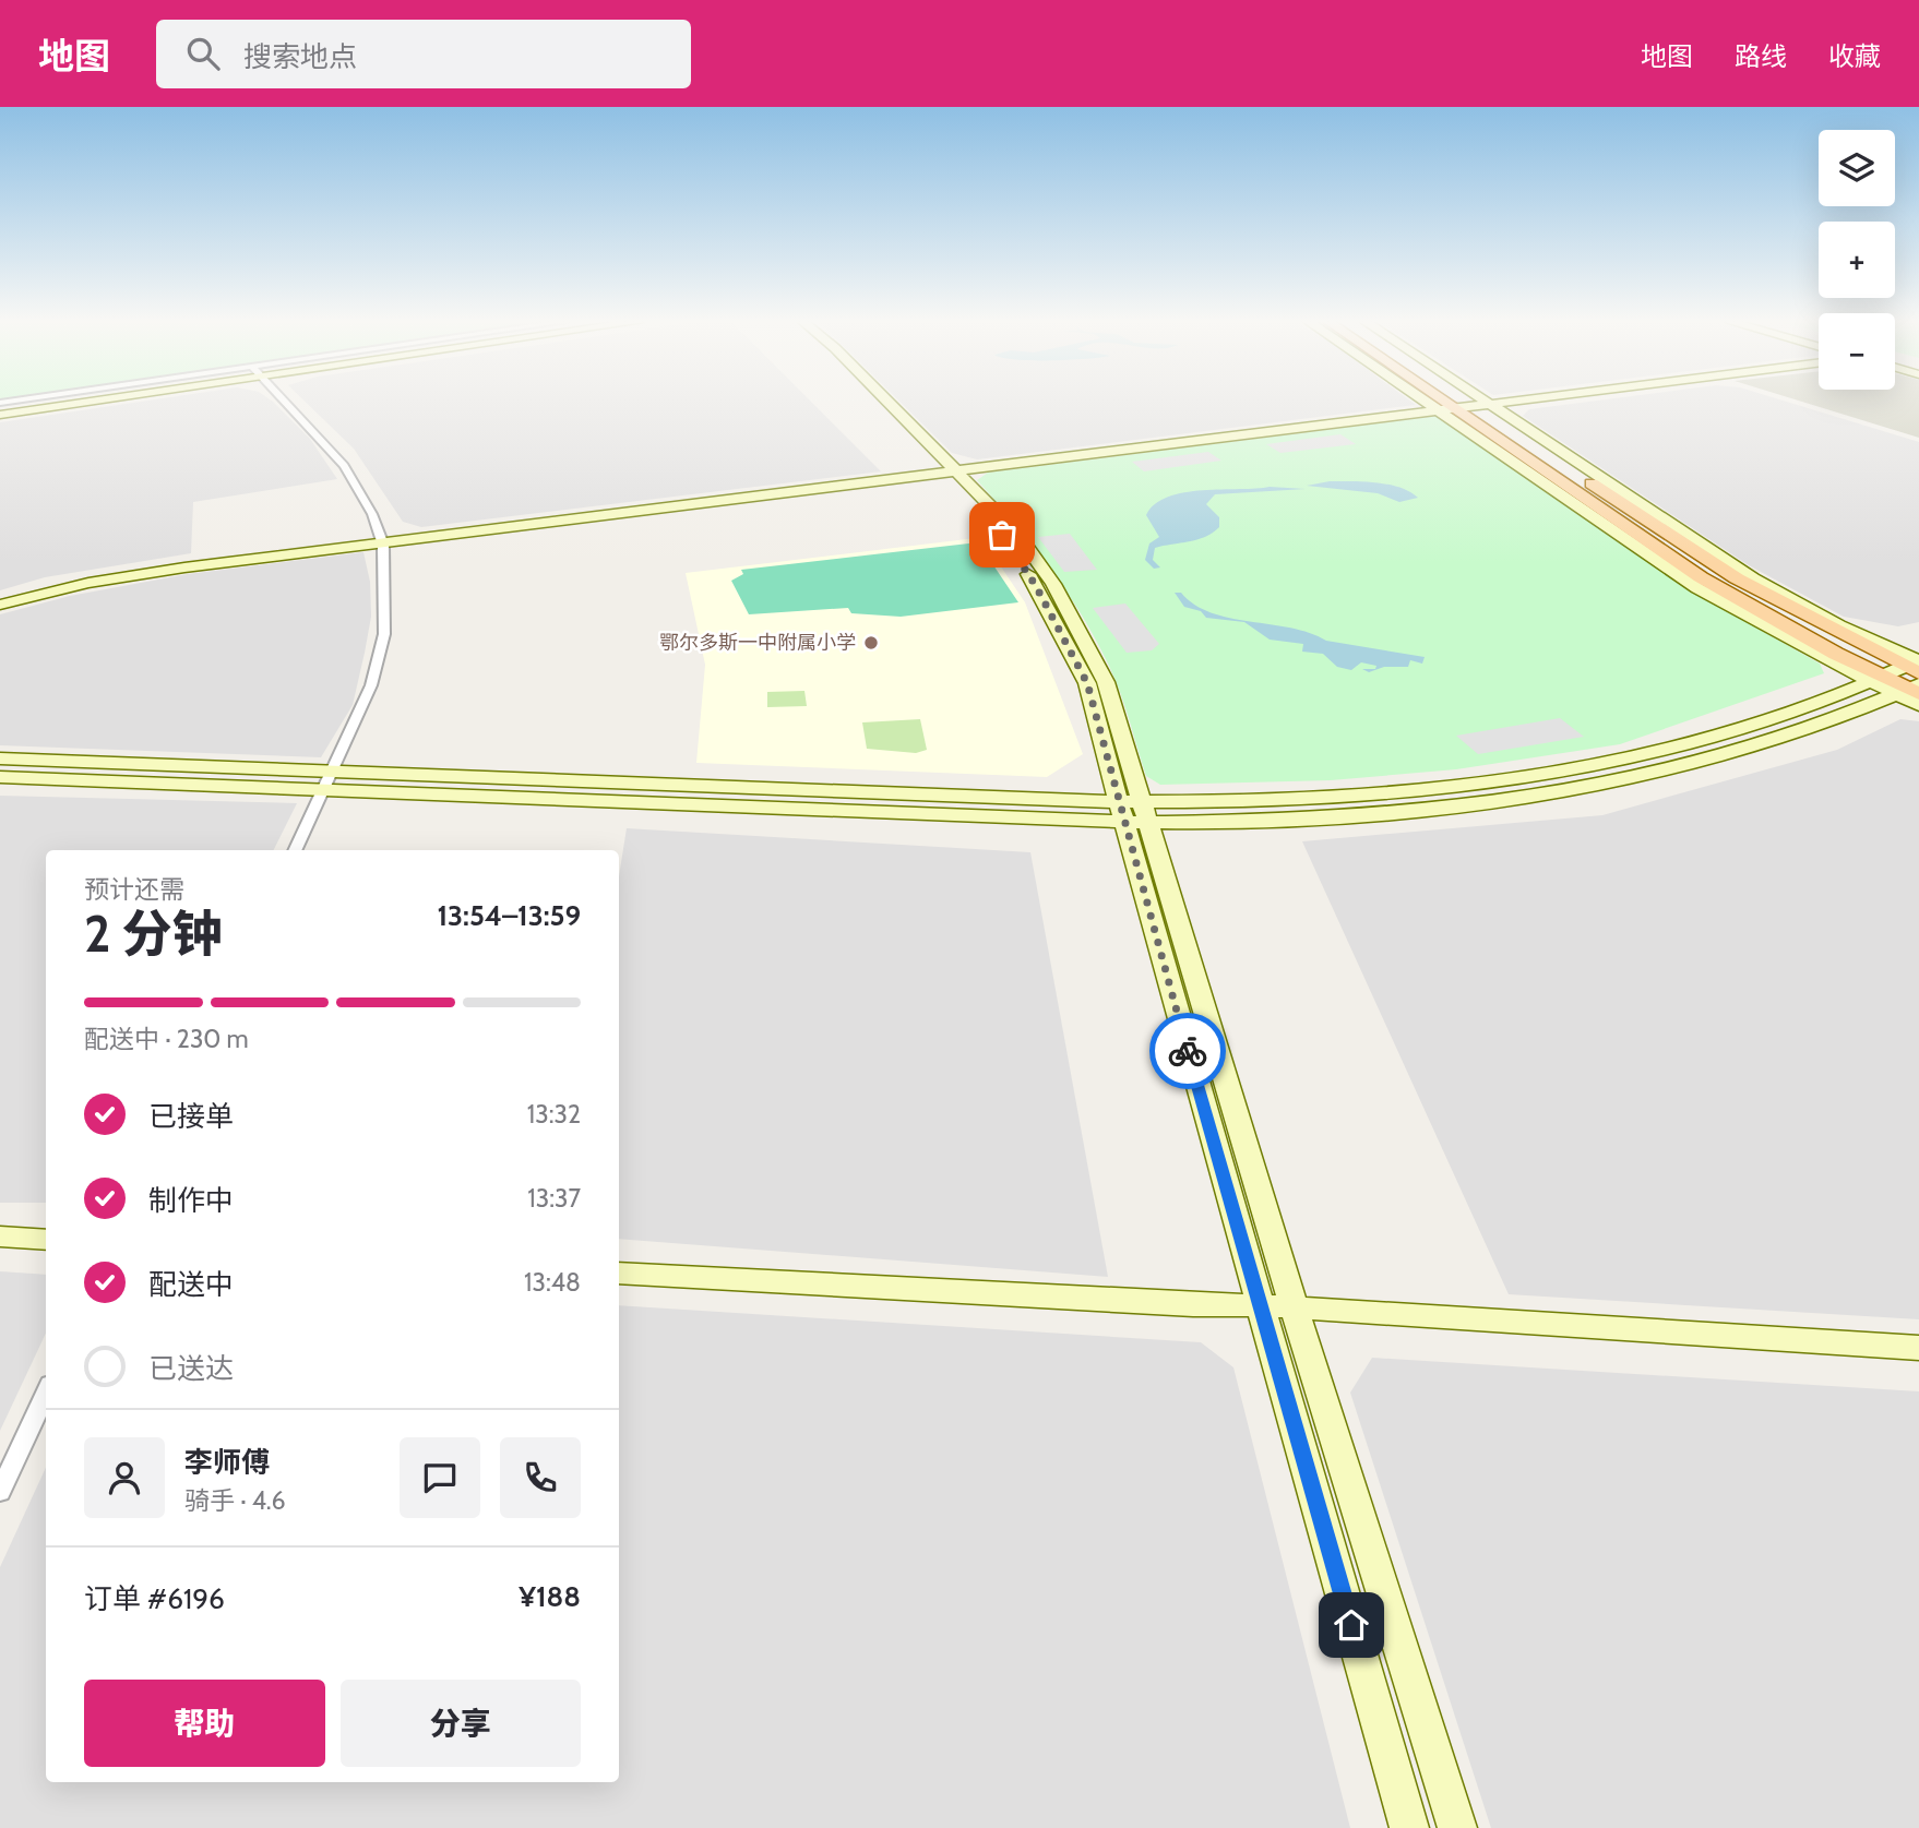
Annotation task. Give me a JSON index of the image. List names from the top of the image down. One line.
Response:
{"places":["鄂尔多斯一中附属小学"],"page":{"header":"地图","search":"搜索地点","nav":["地图","路线","收藏"],"map_buttons":["+","−"],"heading":["2 分钟","预计还需","13:54–13:59"],"panel":["李师傅","骑手 · 4.6","订单 #6196","¥188"],"bar":"配送中 · 230 m","list":[["已接单","13:32"],["制作中","13:37"],["配送中","13:48"],"已送达"],"buttons":["帮助","分享"]}}
